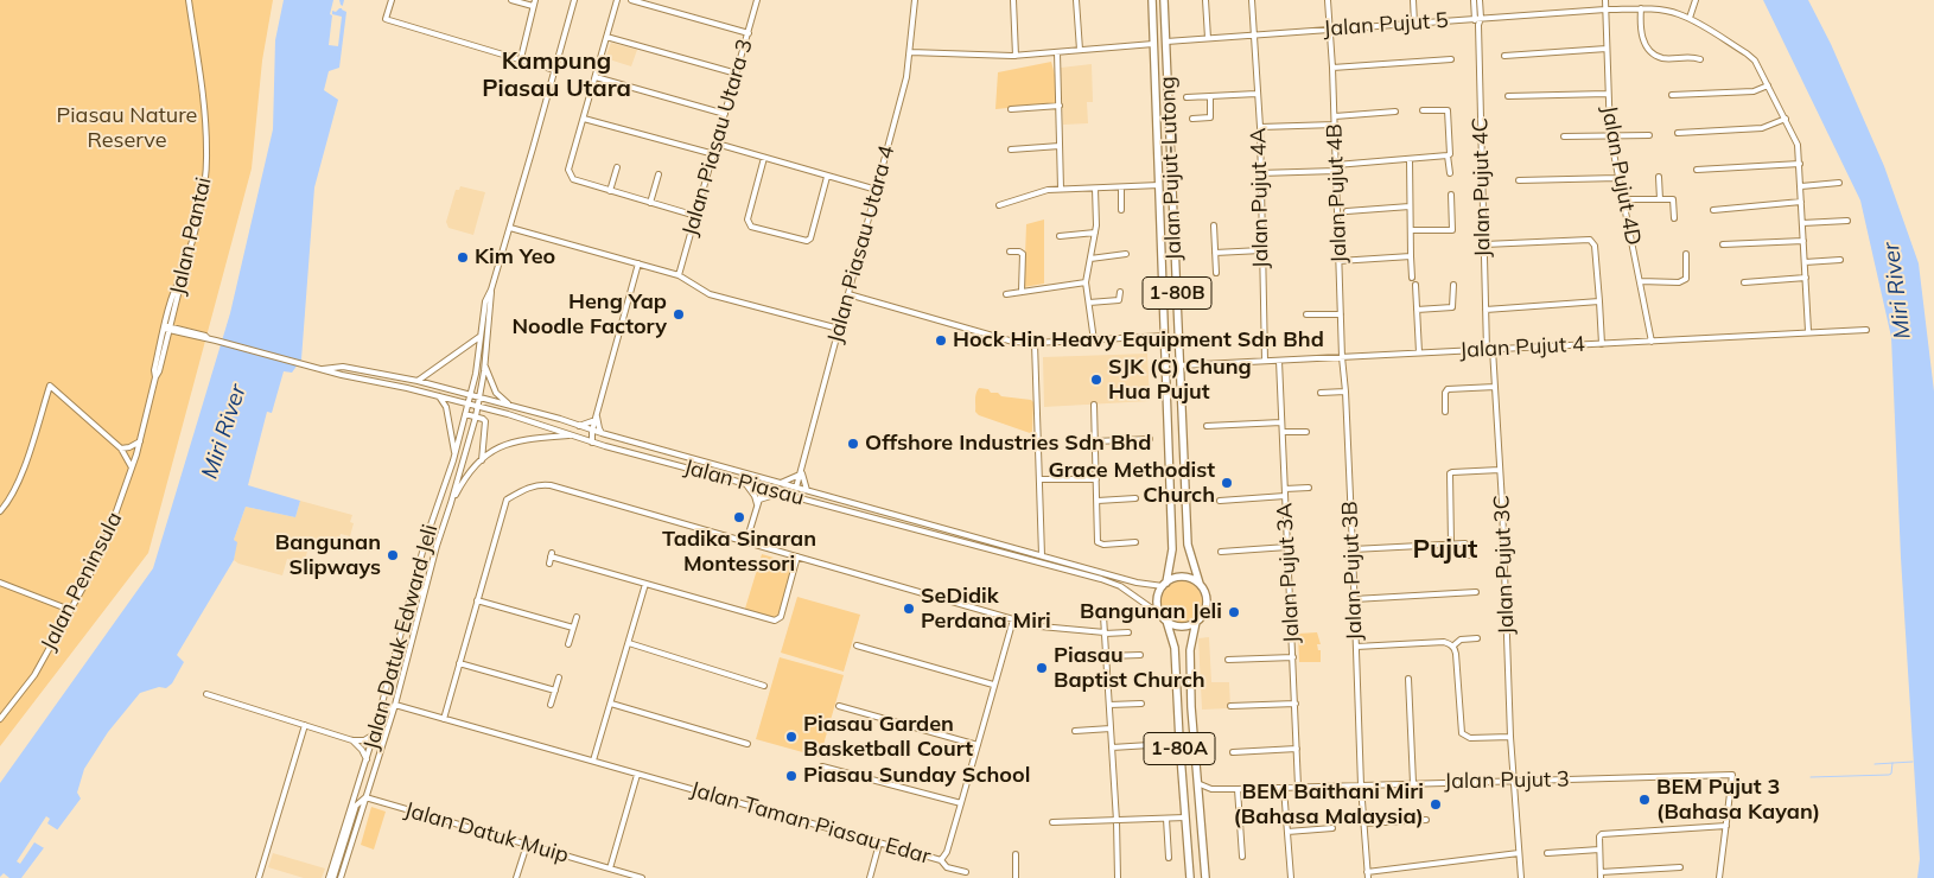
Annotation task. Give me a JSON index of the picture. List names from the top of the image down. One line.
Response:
{"streets":{"highway":["Jalan Pujut-Lutong","1-80B","1-80A"],"street":["Jalan Pujut 5","Jalan Piasau Utara 3","Jalan Pujut 4D","Jalan Pujut 4C","Jalan Pujut 4B","Jalan Pujut 4A","Jalan Pantai","Jalan Piasau Utara 4","Jalan Pujut 4","Jalan Piasau","Jalan Pujut 3C","Jalan Pujut 3B","Jalan Pujut 3A","Jalan Peninsula","Jalan Datuk Edward Jeli","Jalan Pujut 3","Jalan Taman Piasau Edar","Jalan Datuk Muip"]},"crossings":[["Jalan Pujut 5","Jalan Pujut-Lutong"],["Jalan Pujut 5","Jalan Pujut 4D"],["Jalan Pujut 5","Jalan Pujut 4C"],["Jalan Pujut 5","Jalan Pujut 4B"],["Jalan Pujut 5","Jalan Pujut 4A"],["Jalan Pujut 5","Jalan Pujut 4"],["Jalan Pujut-Lutong","Jalan Pujut 4"],["Jalan Pujut-Lutong","Jalan Piasau"],["Jalan Pujut-Lutong","1-80A"],["Jalan Pujut 4D","Jalan Pujut 4"],["Jalan Pujut 4C","Jalan Pujut 4"],["Jalan Pujut 4B","Jalan Pujut 4"],["Jalan Pujut 4B","Jalan Pujut 3B"],["Jalan Pujut 4A","Jalan Pujut 4"],["Jalan Pantai","Jalan Peninsula"],["Jalan Piasau Utara 4","Jalan Piasau"],["Jalan Pujut 4","Jalan Pujut 3C"],["Jalan Pujut 4","Jalan Pujut 3B"],["Jalan Pujut 4","Jalan Pujut 3A"],["Jalan Piasau","Jalan Datuk Edward Jeli"],["Jalan Piasau","1-80A"],["Jalan Pujut 3C","Jalan Pujut 3"],["Jalan Pujut 3B","Jalan Pujut 3"],["Jalan Pujut 3A","Jalan Pujut 3"],["Jalan Datuk Edward Jeli","Jalan Taman Piasau Edar"],["Jalan Datuk Edward Jeli","Jalan Datuk Muip"]],"districts":["Kampung Piasau Utara","Pujut"],"water":["Miri River"],"parks":["Piasau Nature Reserve"],"places":["Kim Yeo","Heng Yap Noodle Factory","Hock Hin Heavy Equipment Sdn Bhd","SJK (C) Chung Hua Pujut","Offshore Industries Sdn Bhd","Grace Methodist Church","Tadika Sinaran Montessori","Bangunan Slipways","SeDidik Perdana Miri","Bangunan Jeli","Piasau Baptist Church","Piasau Garden Basketball Court","Piasau Sunday School","BEM Pujut 3 (Bahasa Kayan)","BEM Baithani Miri (Bahasa Malaysia)"]}
